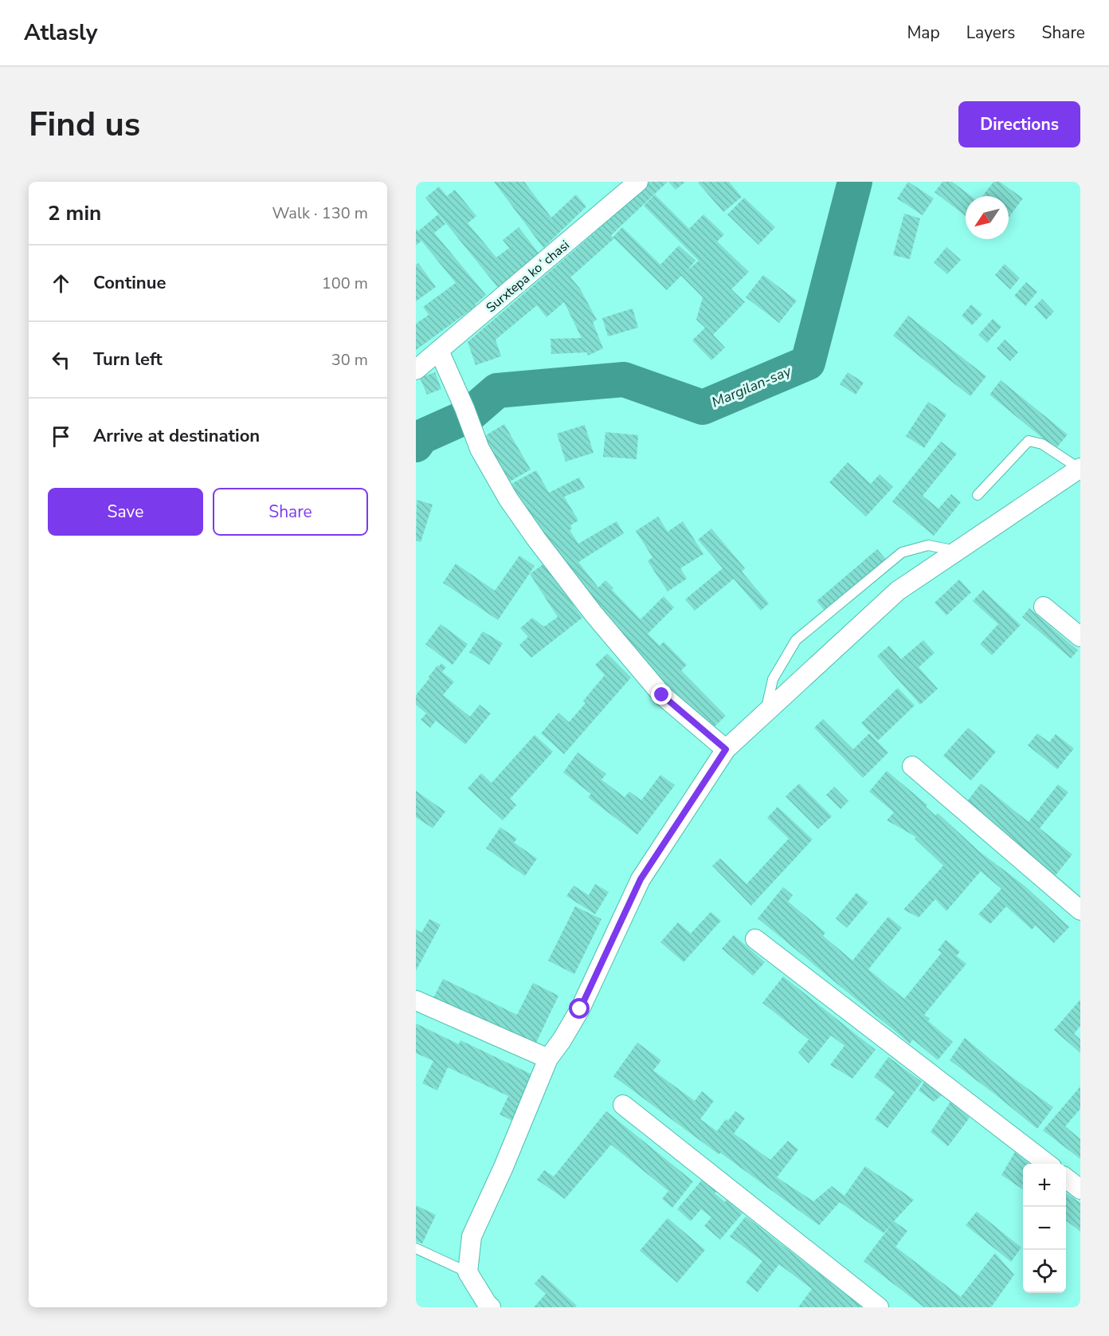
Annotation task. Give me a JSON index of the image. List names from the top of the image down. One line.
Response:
{"streets":{"street":["Surxtepa koʻchasi"]},"water":["Margilan-say"],"north":"bottom left","page":{"header":"Atlasly","nav":["Map","Layers","Share"],"buttons":["Directions",["Save","Share"]],"title":"Find us","heading":["2 min","Walk · 130 m"],"list":[["Continue","100 m"],["Turn left","30 m"],"Arrive at destination"],"map_buttons":["+","−"]}}
